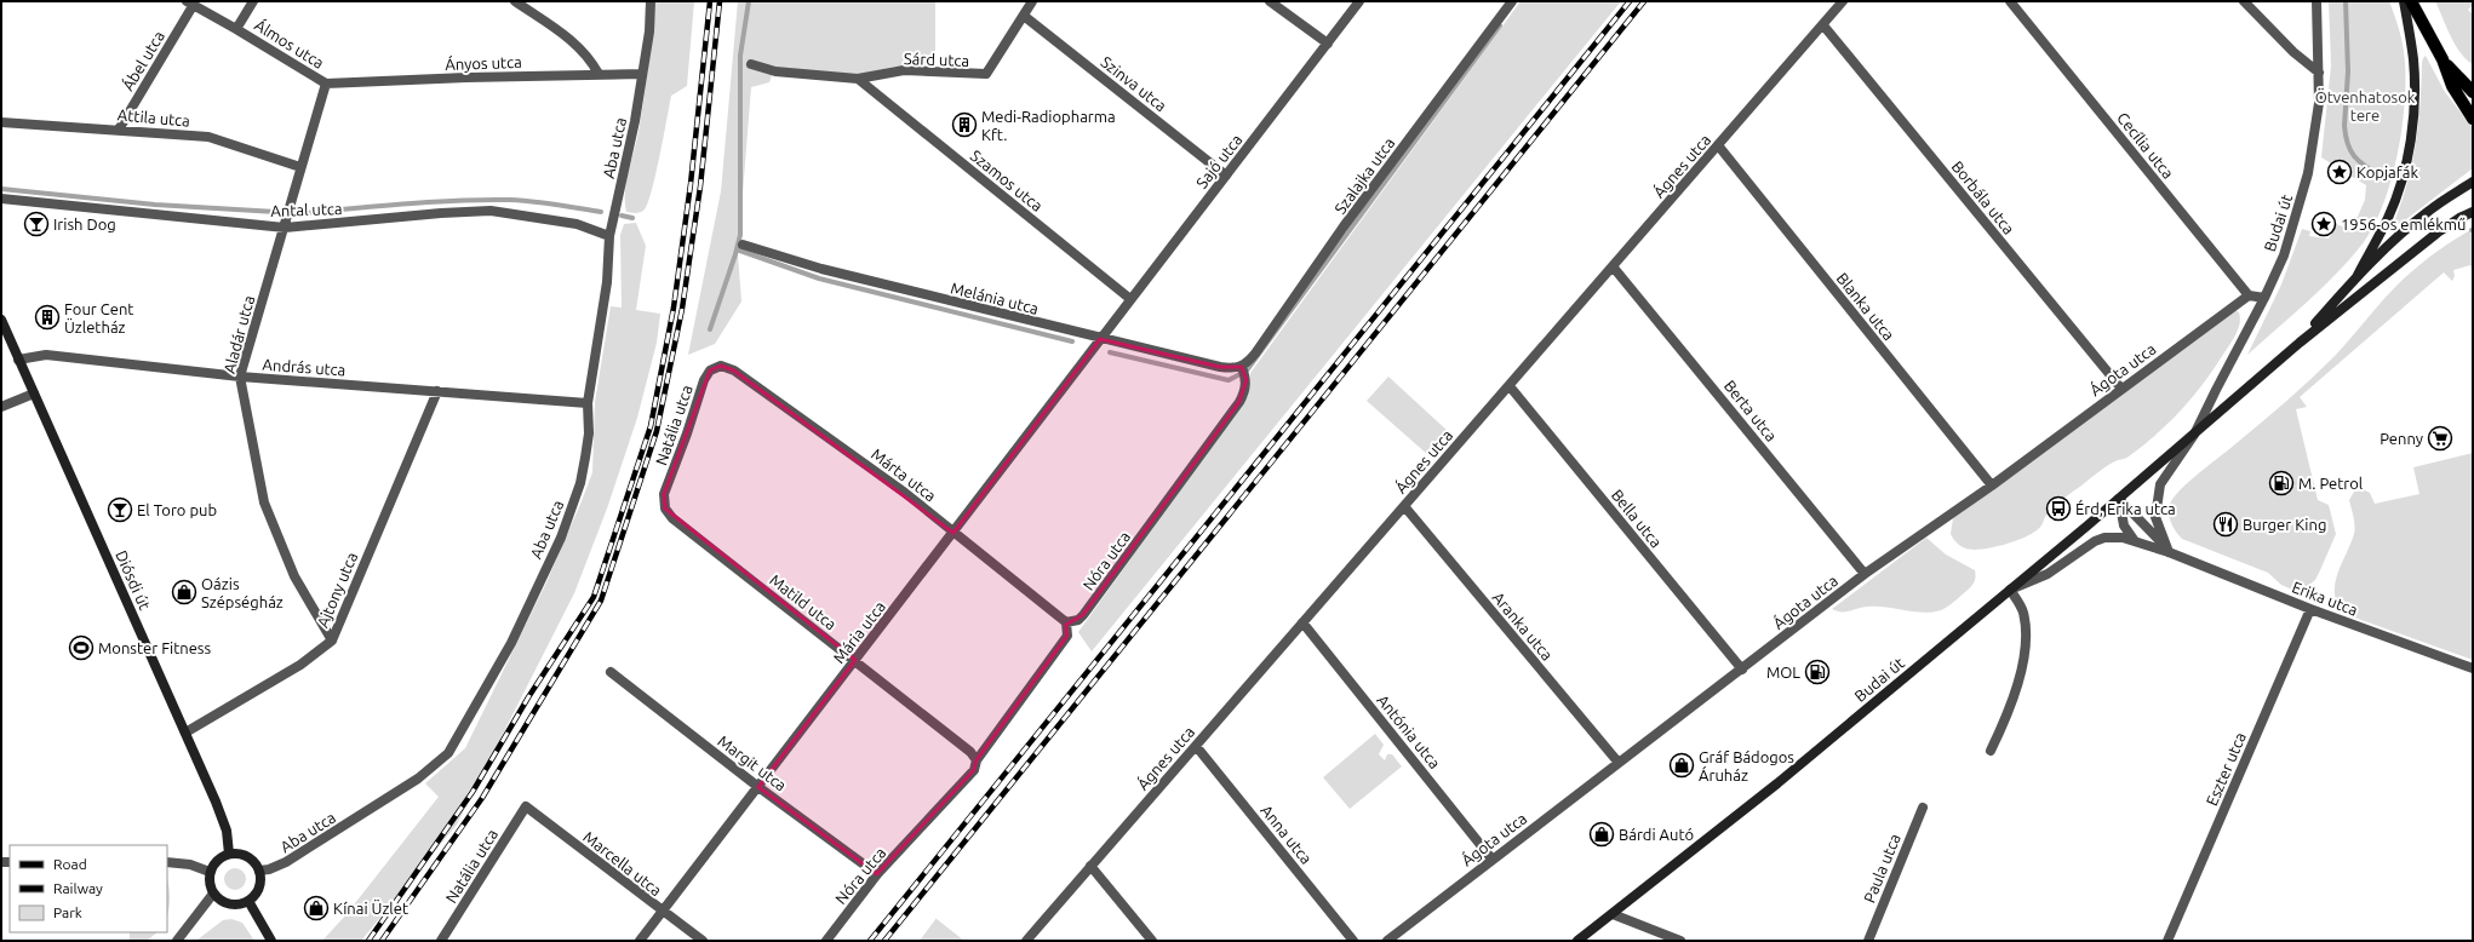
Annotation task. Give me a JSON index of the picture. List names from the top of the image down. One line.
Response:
{"streets":{"main road":["Budai út","Diósdi út"],"street":["Álmos utca","Sárd utca","Ábel utca","Ányos utca","Szinva utca","Attila utca","Cecília utca","Aba utca","Sajó utca","Ágnes utca","Szalajka utca","Szamos utca","Borbála utca","Antal utca","Melánia utca","Blanka utca","Aladár utca","András utca","Ágota utca","Berta utca","Natália utca","Márta utca","Bella utca","Nóra utca","Ajtony utca","Erika utca","Matild utca","Aranka utca","Mária utca","Antónia utca","Margit utca","Eszter utca","Anna utca","Marcella utca","Paula utca"]},"crossings":[["Álmos utca","Ábel utca"],["Álmos utca","Ányos utca"],["Álmos utca","Aladár utca"],["Sárd utca","Szinva utca"],["Sárd utca","Szamos utca"],["Ábel utca","Attila utca"],["Ányos utca","Aba utca"],["Ányos utca","Aladár utca"],["Szinva utca","Sajó utca"],["Attila utca","Aladár utca"],["Cecília utca","Ágota utca"],["Aba utca","Antal utca"],["Aba utca","András utca"],["Aba utca","Diósdi út"],["Sajó utca","Szamos utca"],["Sajó utca","Melánia utca"],["Sajó utca","Mária utca"],["Ágnes utca","Borbála utca"],["Ágnes utca","Blanka utca"],["Ágnes utca","Berta utca"],["Ágnes utca","Bella utca"],["Ágnes utca","Aranka utca"],["Ágnes utca","Antónia utca"],["Ágnes utca","Anna utca"],["Szalajka utca","Melánia utca"],["Szalajka utca","Nóra utca"],["Borbála utca","Ágota utca"],["Antal utca","Aladár utca"],["Budai út","Erika utca"],["Melánia utca","Nóra utca"],["Melánia utca","Mária utca"],["Blanka utca","Ágota utca"],["Aladár utca","András utca"],["Aladár utca","Ajtony utca"],["András utca","Diósdi út"],["András utca","Ajtony utca"],["Ágota utca","Berta utca"],["Ágota utca","Bella utca"],["Ágota utca","Aranka utca"],["Ágota utca","Antónia utca"],["Natália utca","Márta utca"],["Natália utca","Matild utca"],["Natália utca","Marcella utca"],["Márta utca","Nóra utca"],["Márta utca","Mária utca"],["Nóra utca","Matild utca"],["Nóra utca","Margit utca"],["Diósdi út","Ajtony utca"],["Erika utca","Eszter utca"],["Matild utca","Mária utca"],["Mária utca","Margit utca"],["Mária utca","Marcella utca"]],"parks":["Ötvenhatosok tere"],"places":{"building":["Medi-Radiopharma Kft.","Four Cent Üzletház"],"place":["Kopjafák","1956-os emlékmű"],"bar":["Irish Dog","El Toro pub"],"supermarket":["Penny"],"fuel station":["M. Petrol","MOL"],"bus stop":["Érd, Erika utca"],"restaurant":["Burger King"],"shop":["Oázis Szépségház","Gráf Bádogos Áruház","Bárdi Autó","Kínai Üzlet"],"sports":["Monster Fitness"]},"legend":["Road","Railway","Park"]}
